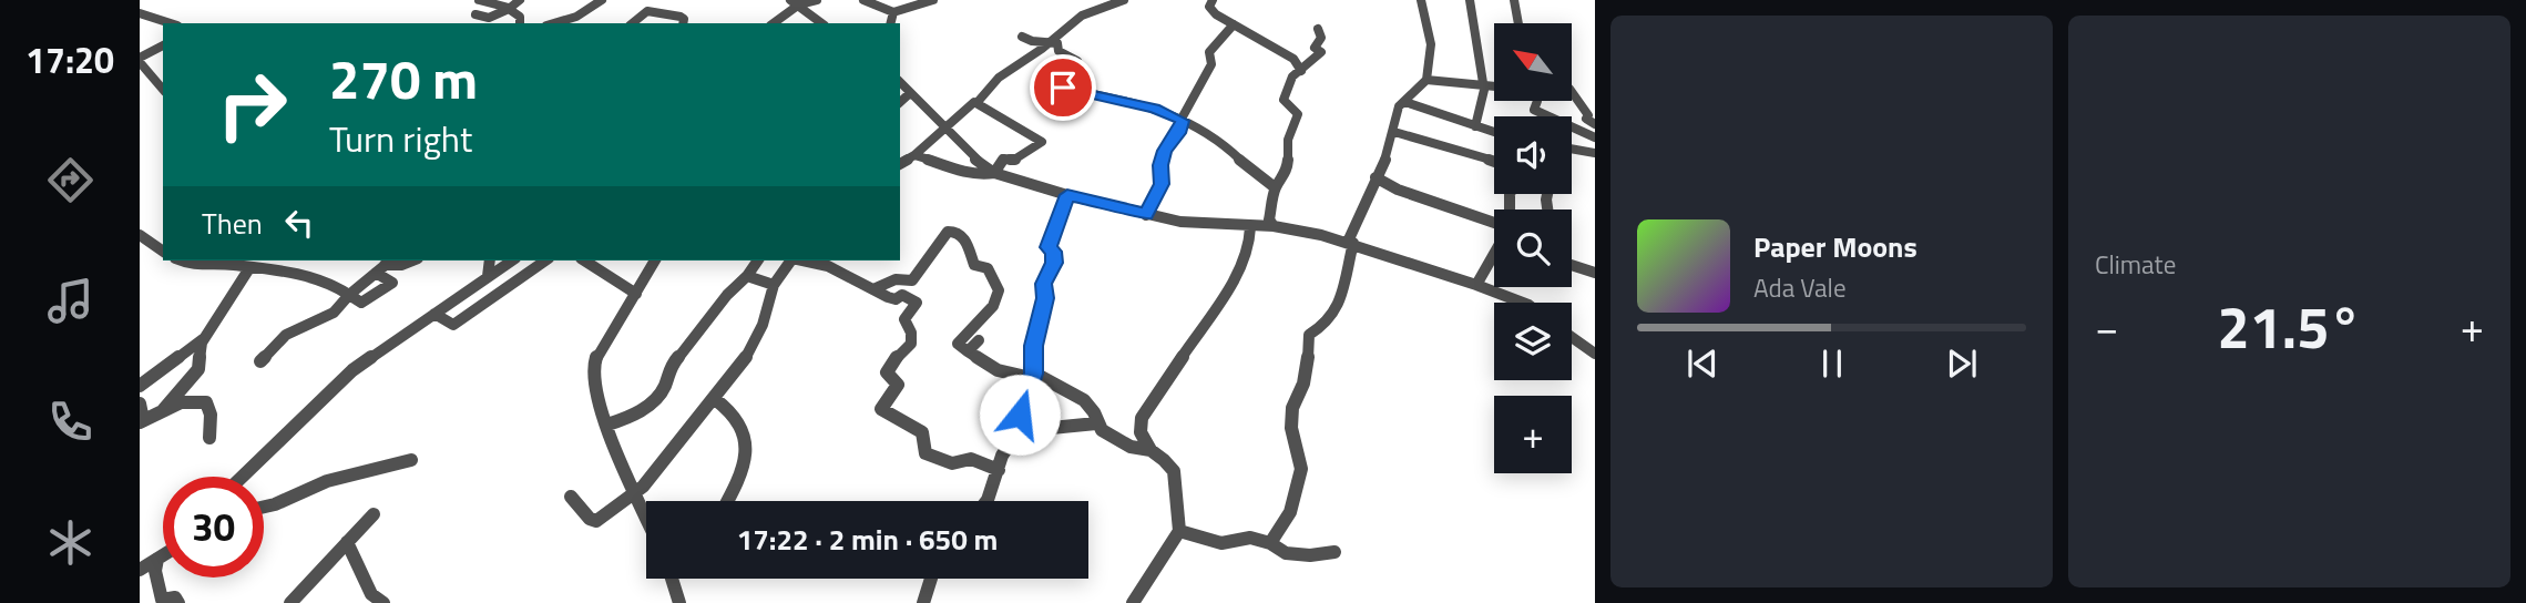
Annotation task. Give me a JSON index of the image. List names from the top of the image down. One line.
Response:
{"north":"top left","page":{"tabs":"17:20","tile":"Climate","map_buttons":"+","turn":["270 m","Turn right"],"then":"Then","song":["Paper Moons","Ada Vale"],"heat":["−","21.5°","+"],"limit":"30","trip":"17:22 · 2 min · 650 m"}}
